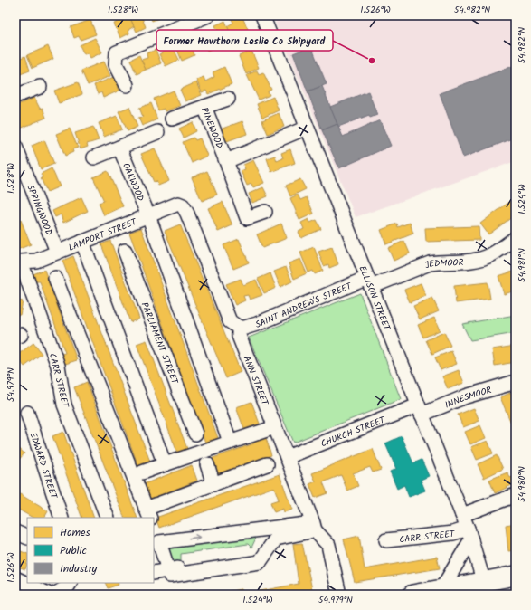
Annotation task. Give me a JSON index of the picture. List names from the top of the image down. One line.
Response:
{"streets":{"street":["PINEWOOD","OAKWOOD","SPRINGWOOD","LAMPORT STREET","JEDMOOR","ELLISON STREET","SAINT ANDREW'S STREET","PARLIAMENT STREET","CARR STREET","ANN STREET","INNESMOOR","CHURCH STREET","EDWARD STREET"]},"crossings":[["PINEWOOD","ELLISON STREET"],["OAKWOOD","LAMPORT STREET"],["SPRINGWOOD","LAMPORT STREET"],["LAMPORT STREET","SAINT ANDREW'S STREET"],["LAMPORT STREET","CARR STREET"],["LAMPORT STREET","ANN STREET"],["JEDMOOR","ELLISON STREET"],["JEDMOOR","SAINT ANDREW'S STREET"],["ELLISON STREET","SAINT ANDREW'S STREET"],["ELLISON STREET","CARR STREET"],["ELLISON STREET","INNESMOOR"],["ELLISON STREET","CHURCH STREET"],["SAINT ANDREW'S STREET","ANN STREET"],["ANN STREET","CHURCH STREET"],["INNESMOOR","CHURCH STREET"]],"places":["Former Hawthorn Leslie Co Shipyard"],"legend":["Homes","Public","Industry"],"coordinates":["1.528°W","1.526°W","54.982°N","1.524°W","54.981°N","54.979°N","54.980°N"]}
